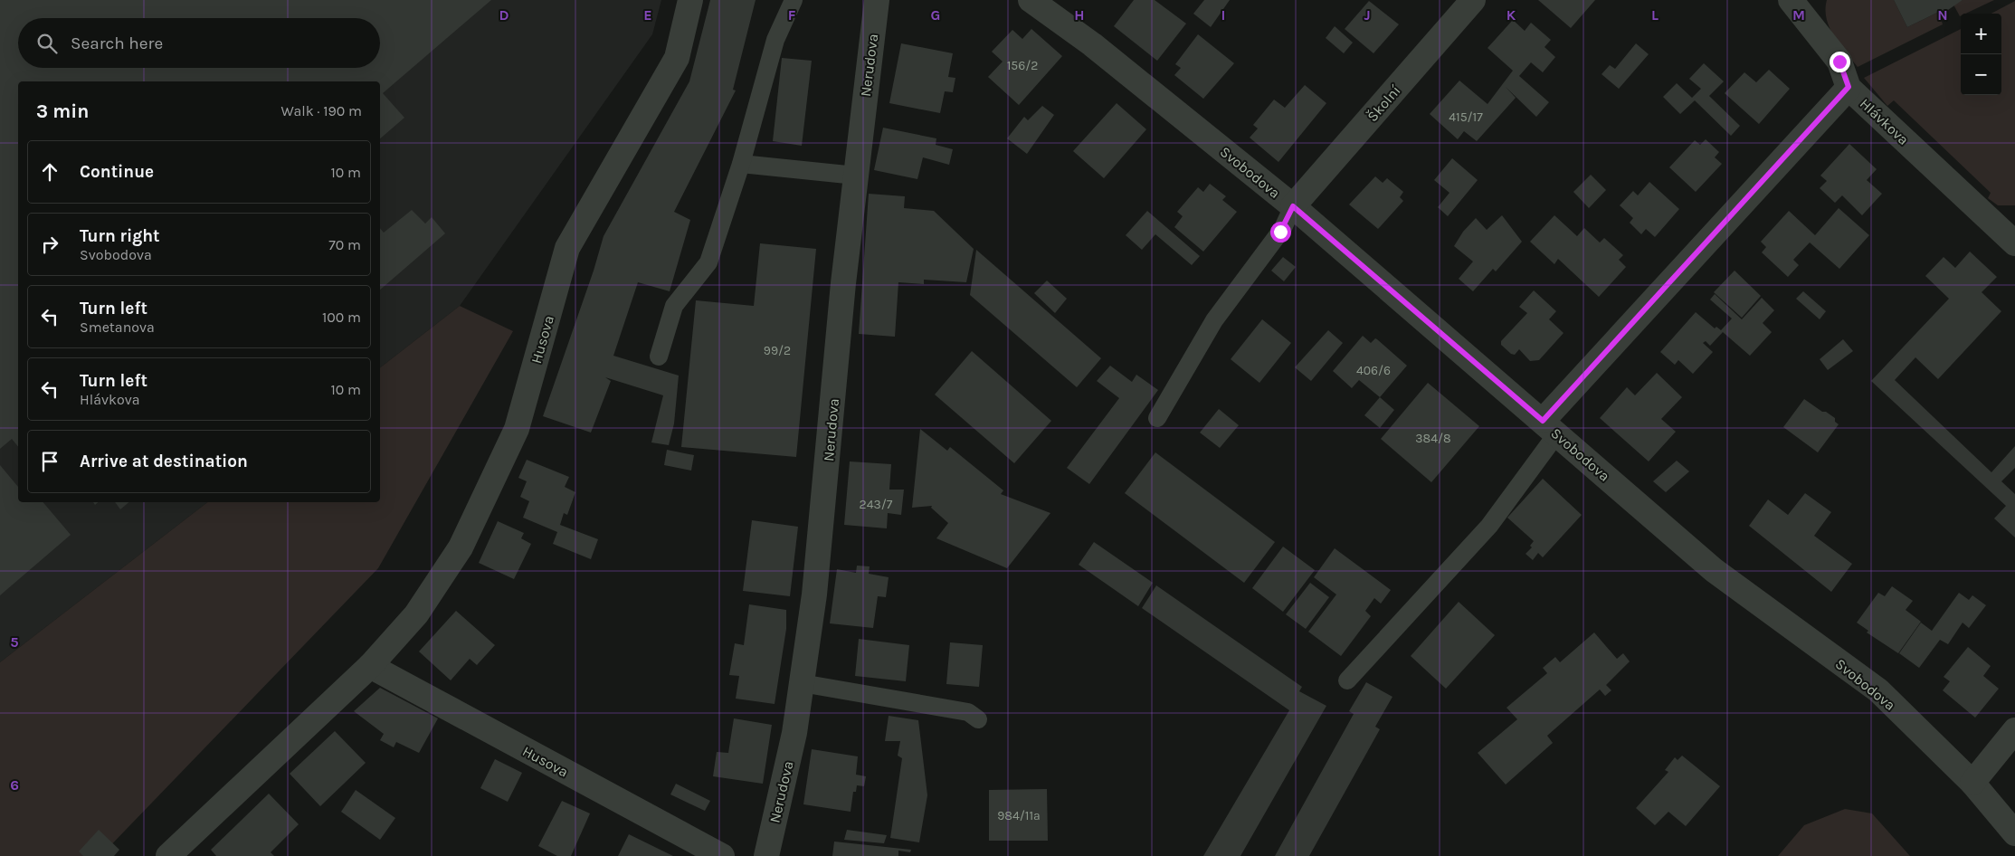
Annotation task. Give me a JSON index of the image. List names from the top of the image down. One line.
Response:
{"streets":{"street":["Nerudova","Školní","Hlávkova","Svobodova","Husova"]},"crossings":[["Školní","Svobodova"]],"house_numbers":["156/2","415/17","99/2","406/6","384/8","243/7","984/11a"],"page":{"map_buttons":["+","−"],"search":"Search here","heading":["3 min","Walk · 190 m"],"list":[["Continue","10 m"],["Turn right","Svobodova","70 m"],["Turn left","Smetanova","100 m"],["Turn left","Hlávkova","10 m"],"Arrive at destination"]},"grid":{"columns":["D","E","F","G","H","I","J","K","L","M","N"],"rows":["5","6"]}}
